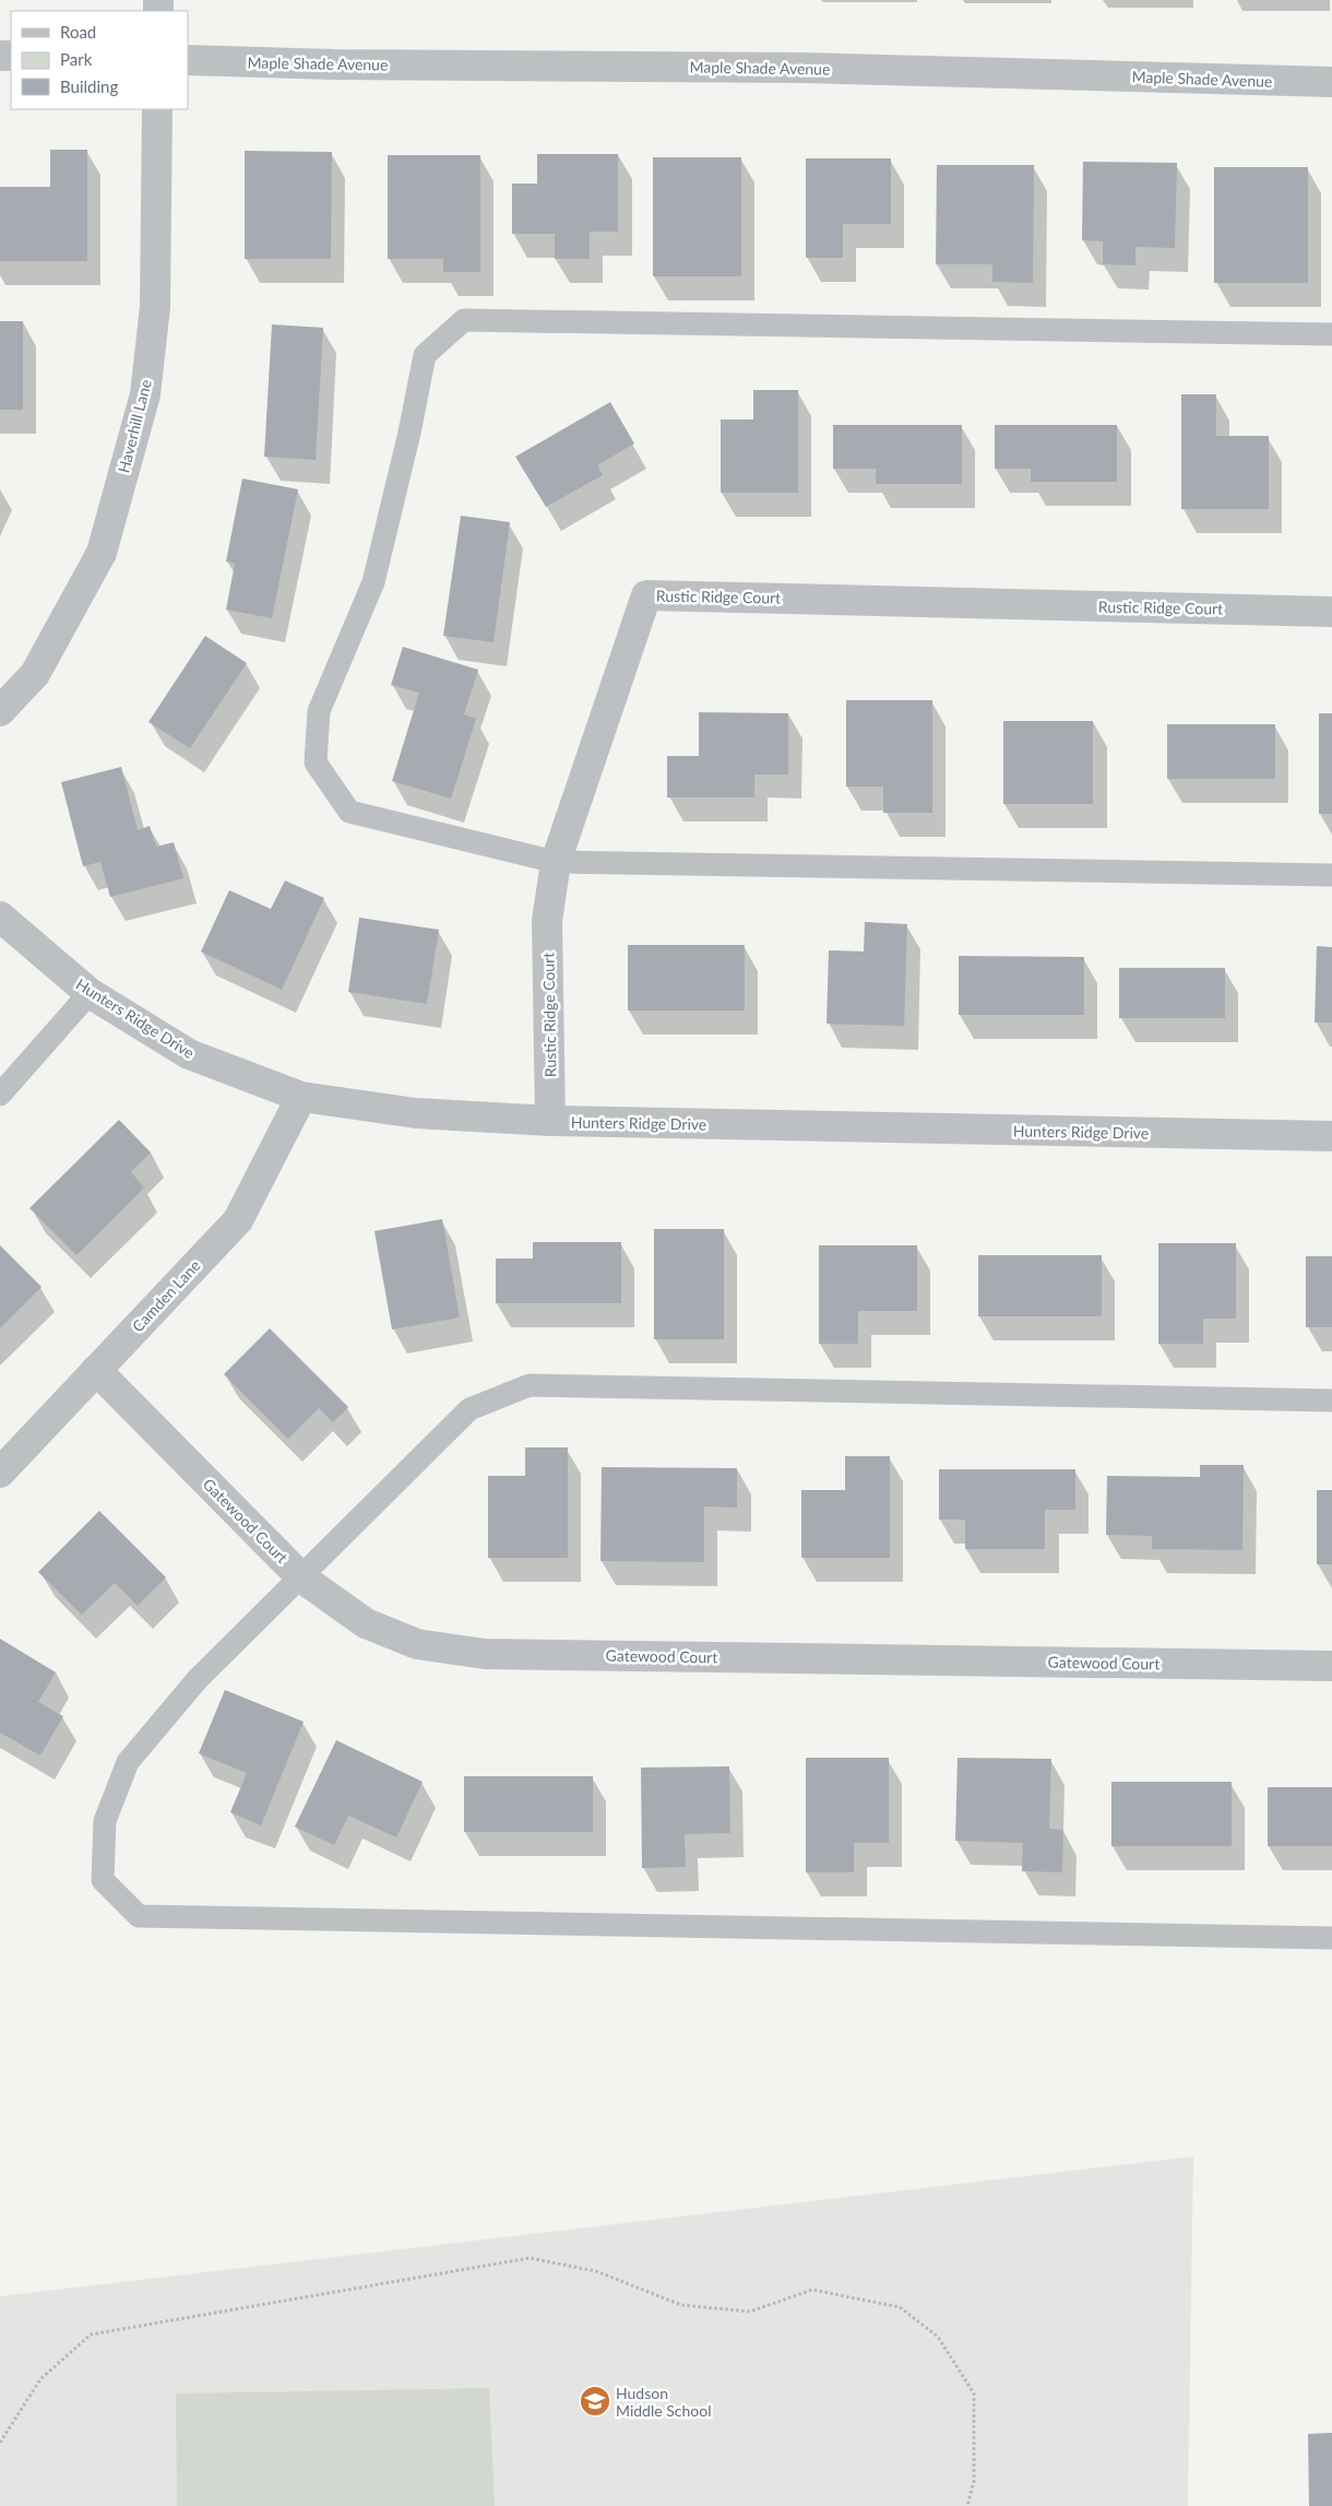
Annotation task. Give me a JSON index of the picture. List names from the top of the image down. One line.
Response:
{"streets":{"street":["Maple Shade Avenue","Haverhill Lane","Rustic Ridge Court","Hunters Ridge Drive","Camden Lane","Gatewood Court"]},"crossings":[["Rustic Ridge Court","Hunters Ridge Drive"],["Hunters Ridge Drive","Camden Lane"],["Camden Lane","Gatewood Court"]],"places":{"school or university":["Hudson Middle School"]},"legend":["Road","Park","Building"]}
